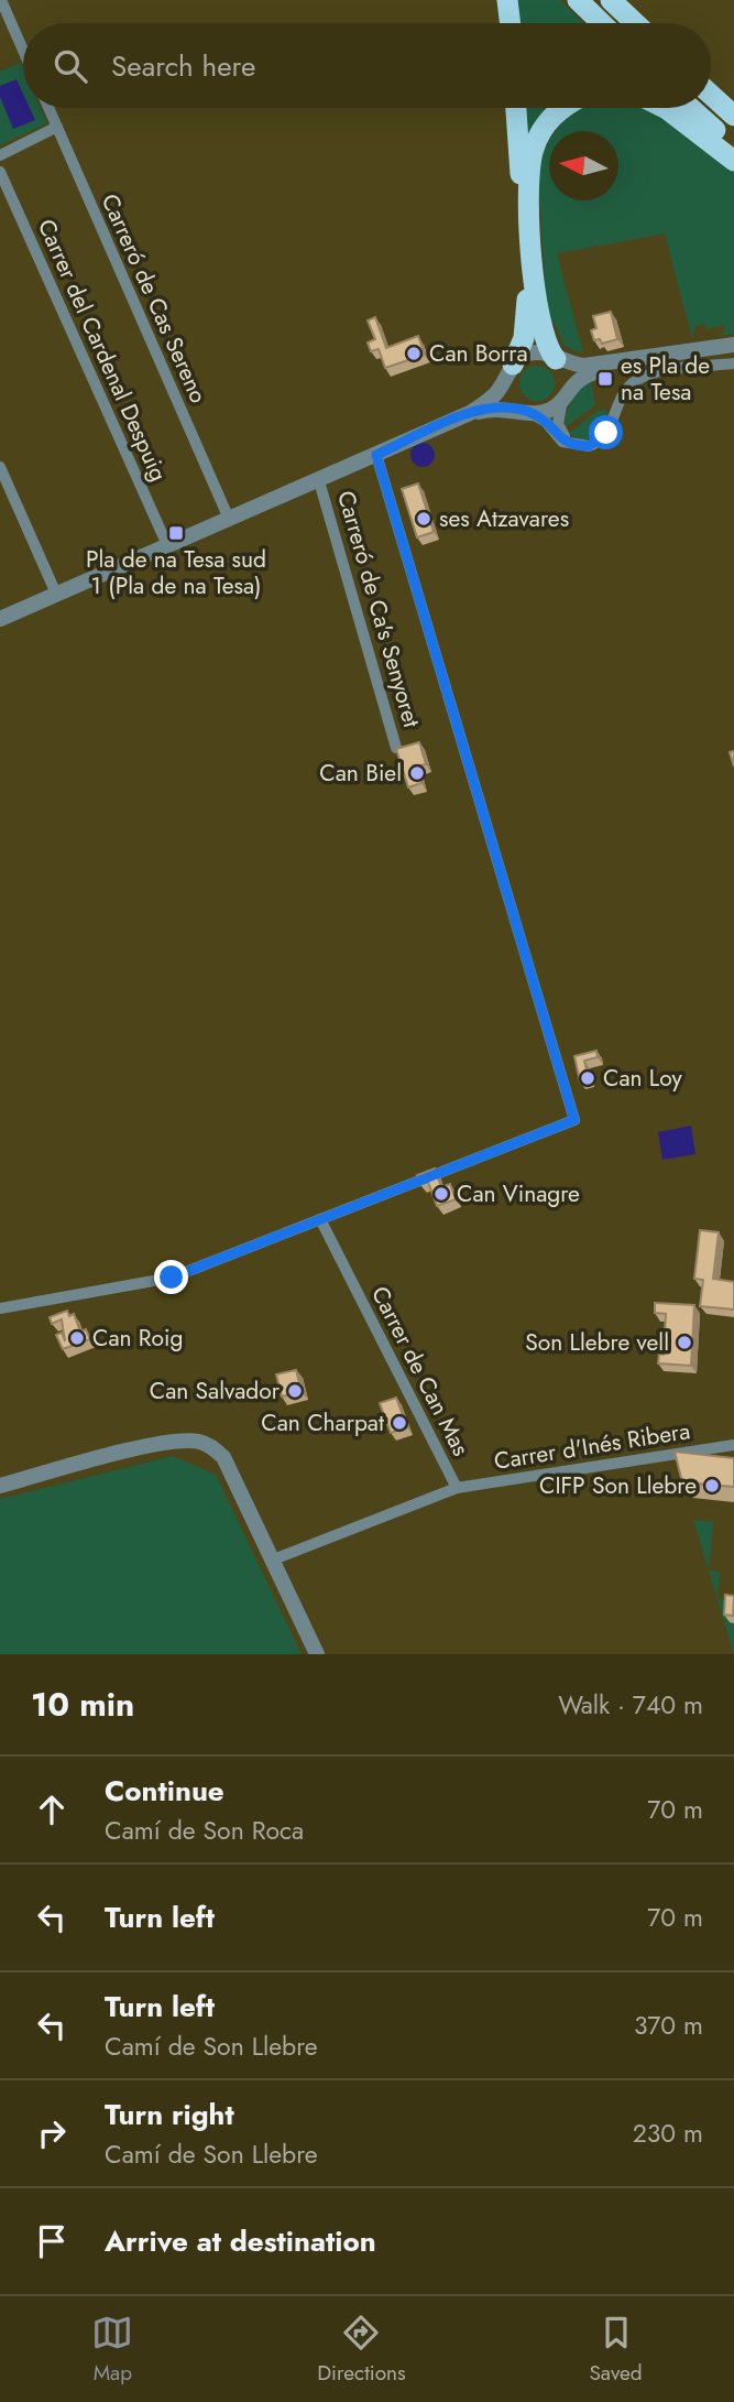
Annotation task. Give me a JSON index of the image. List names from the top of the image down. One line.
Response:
{"streets":{"street":["Carreró de Cas Sereno","Carrer del Cardenal Despuig","Carreró de Ca's Senyoret","Carrer de Can Mas","Carrer d'Inés Ribera"]},"crossings":[["Carrer de Can Mas","Carrer d'Inés Ribera"]],"places":{"other":["Can Borra","ses Atzavares","Can Biel","Can Loy","Can Vinagre","Can Roig","Son Llebre vell","Can Salvador","Can Charpat","CIFP Son Llebre"],"transit":["es Pla de na Tesa","Pla de na Tesa sud 1 (Pla de na Tesa)"]},"north":"left","page":{"search":"Search here","heading":["10 min","Walk · 740 m"],"list":[["Continue","Camí de Son Roca","70 m"],["Turn left","70 m"],["Turn left","Camí de Son Llebre","370 m"],["Turn right","Camí de Son Llebre","230 m"],"Arrive at destination"],"nav":["Map","Directions","Saved"]}}
